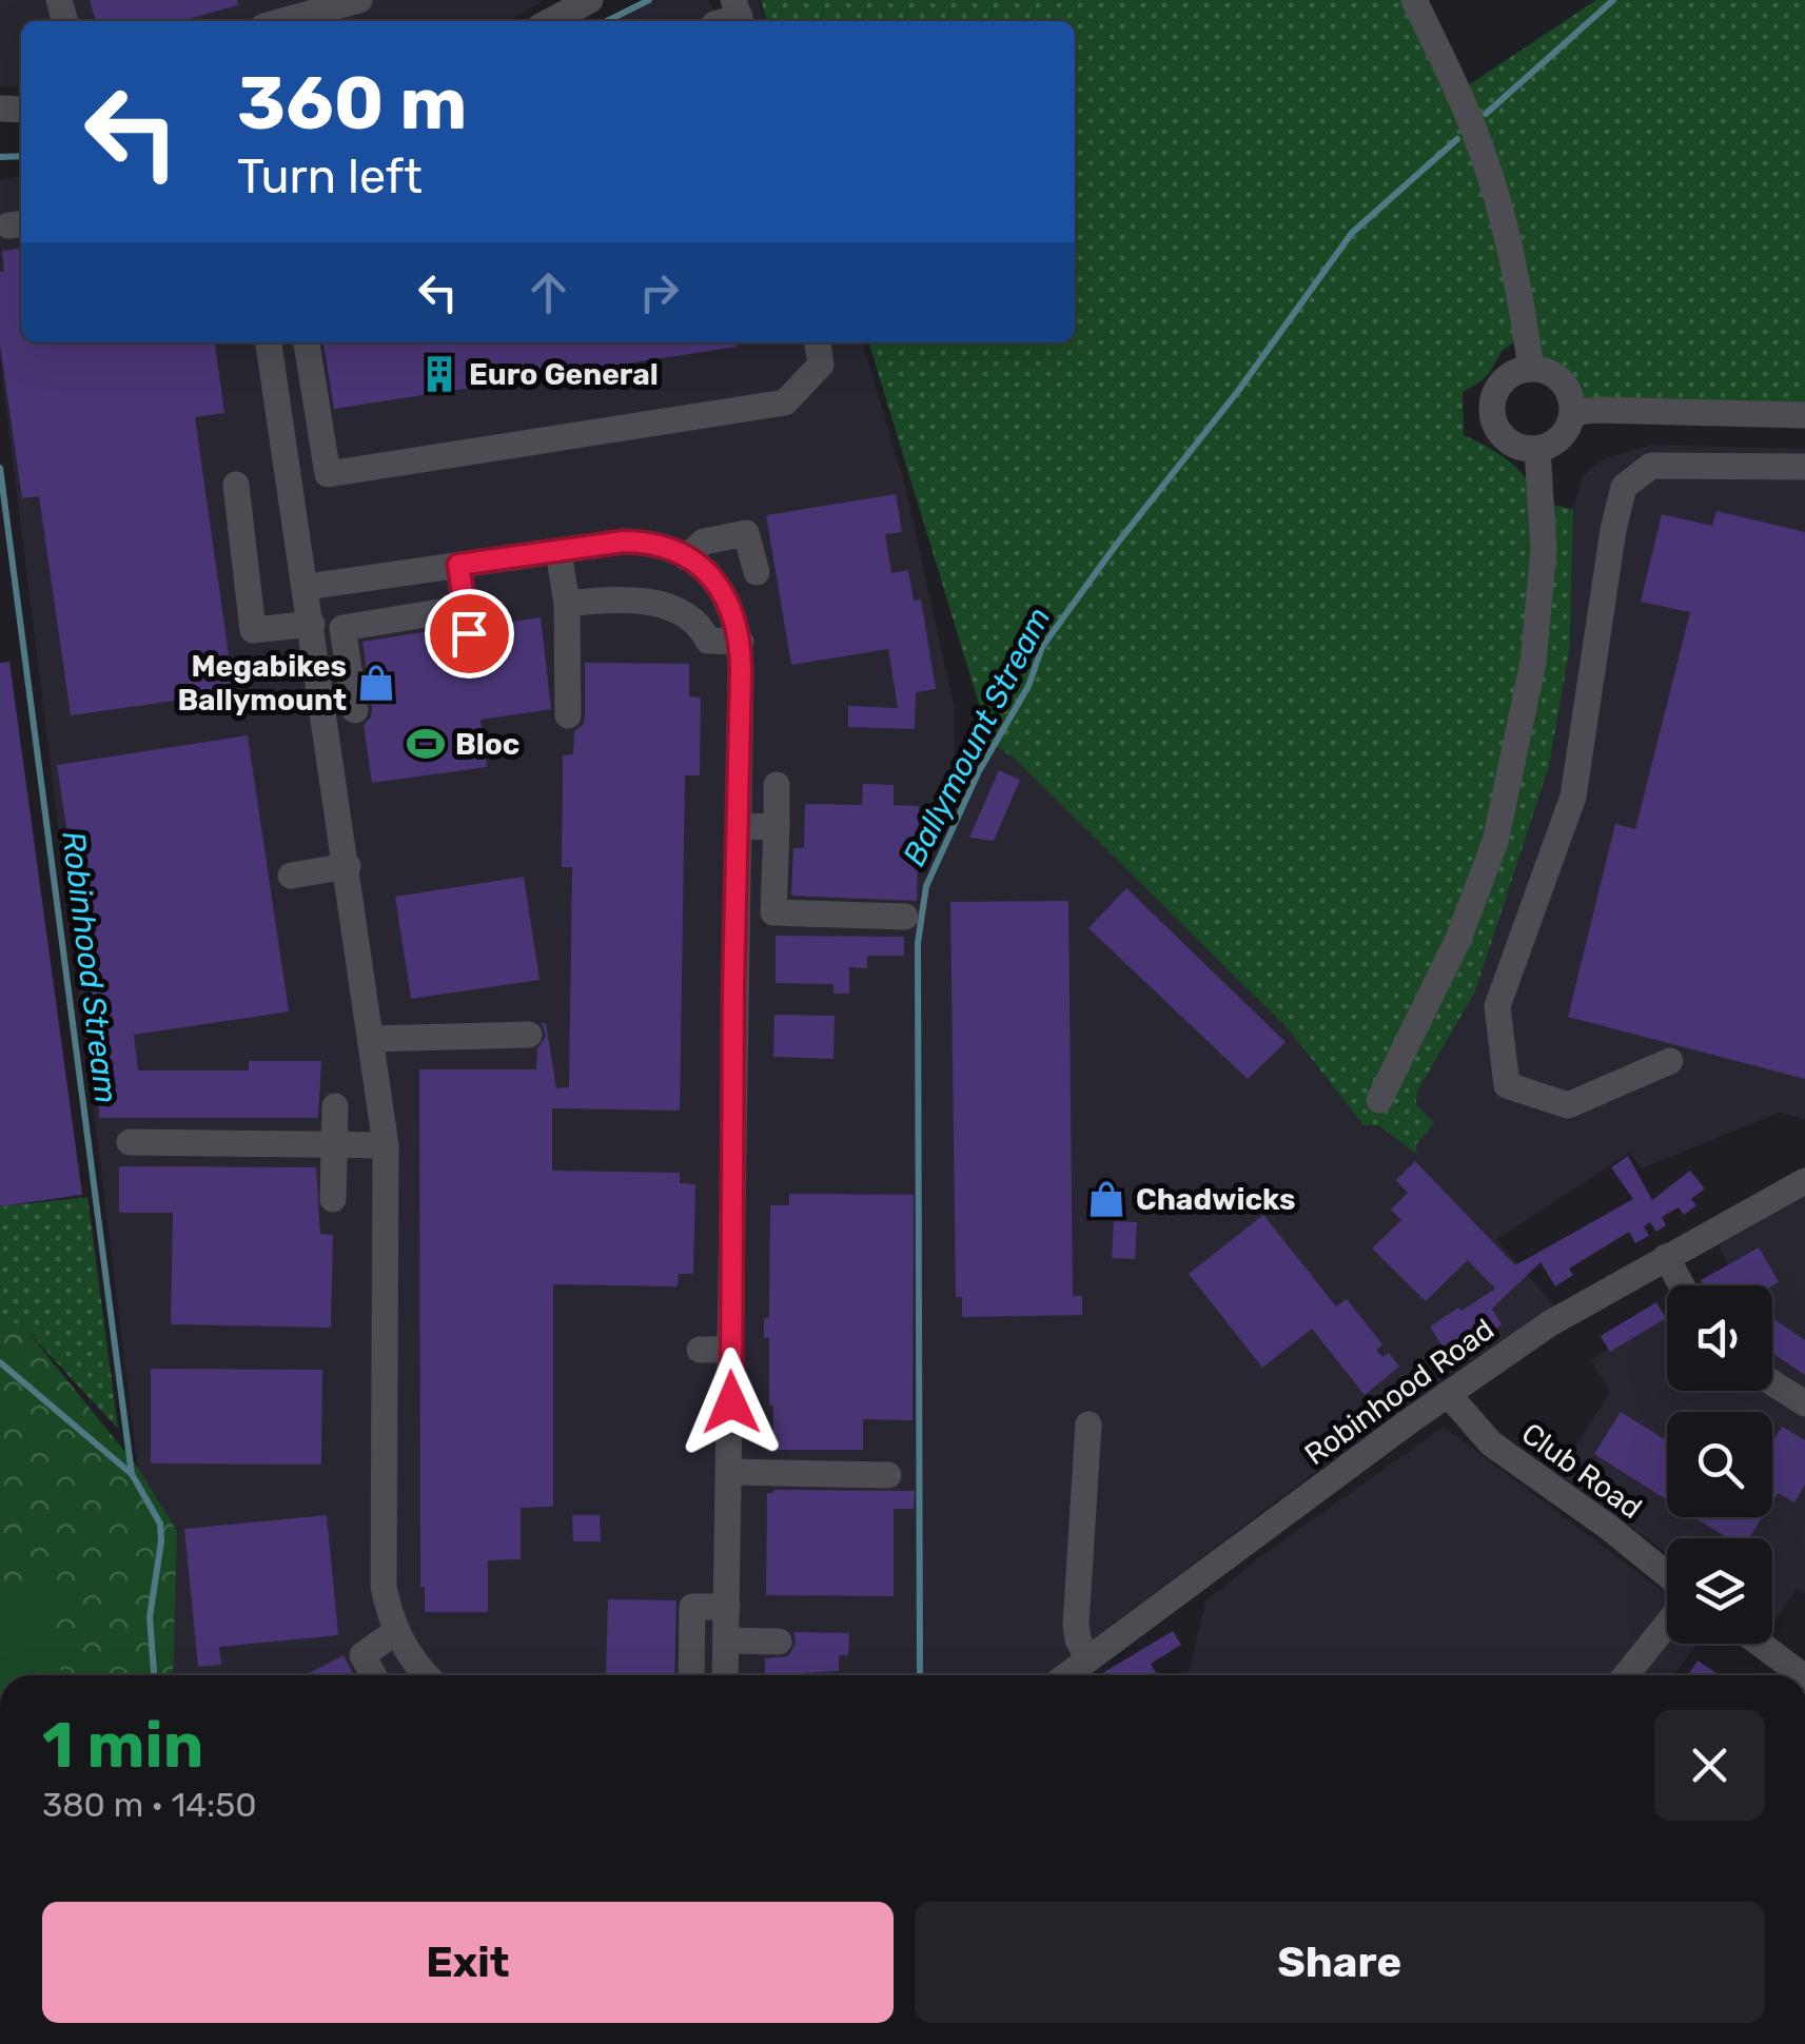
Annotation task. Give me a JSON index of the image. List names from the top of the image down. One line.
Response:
{"streets":{"street":["Robinhood Road","Club Road"]},"crossings":[["Robinhood Road","Club Road"]],"water":["Ballymount Stream","Robinhood Stream"],"places":{"building":["Euro General"],"shop":["Megabikes Ballymount","Chadwicks"],"sports":["Bloc"]},"page":{"turn":["360 m","Turn left"],"heading":["1 min","380 m · 14:50"],"buttons":["Exit","Share"]}}
